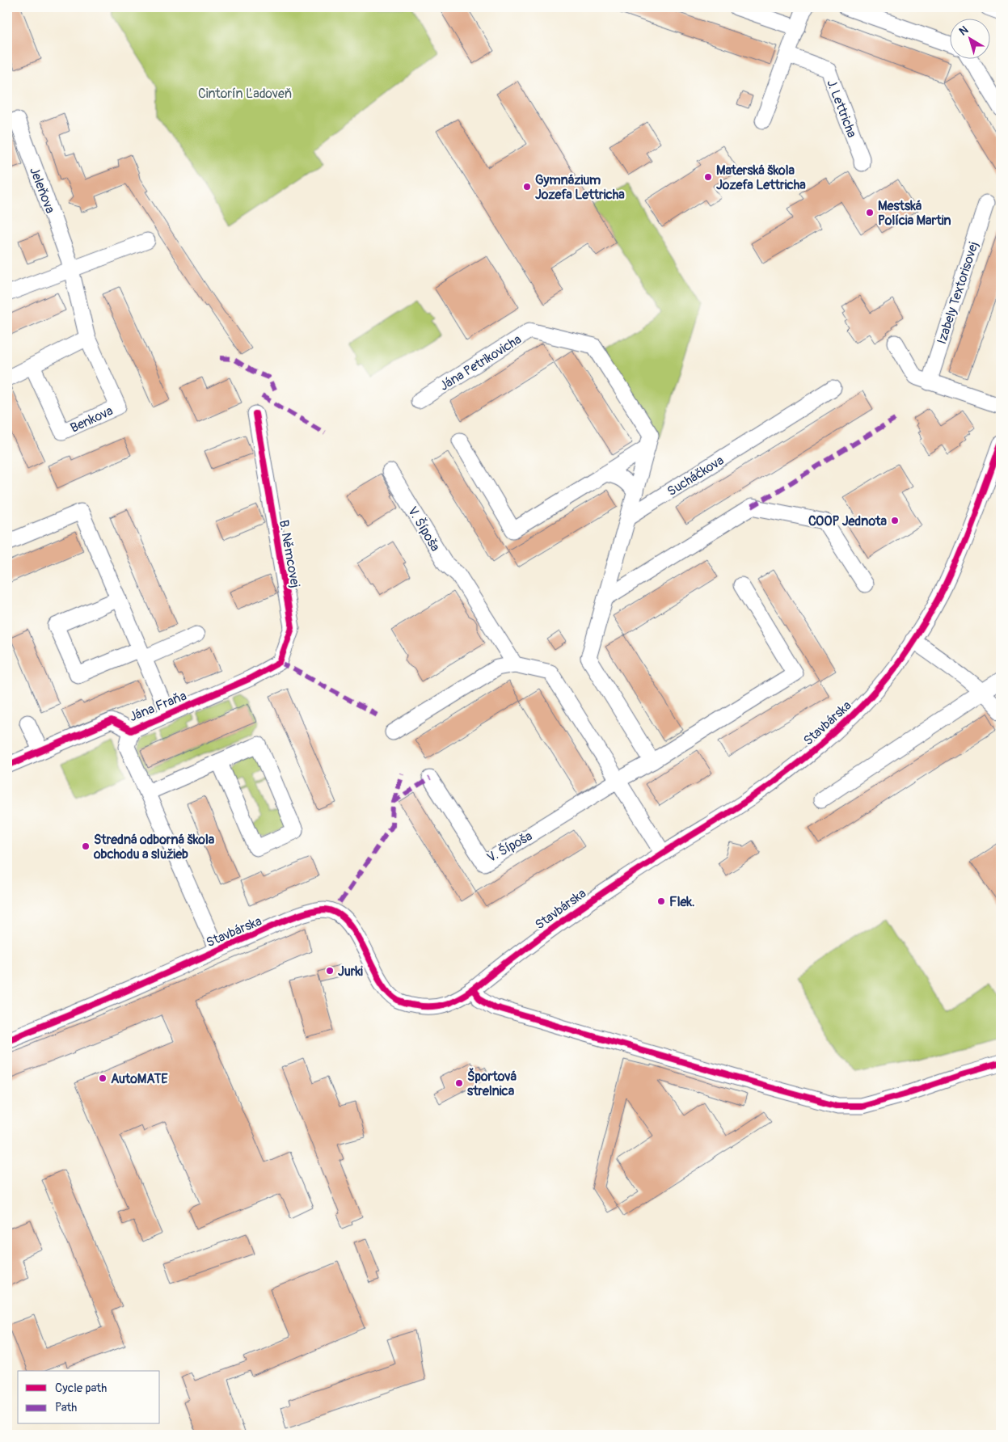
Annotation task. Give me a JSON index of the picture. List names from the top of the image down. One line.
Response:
{"streets":{"street":["J. Lettricha","Jeleňova","Izabely Textorisovej","Jána Petrikovicha","Benkova","Sucháčkova","V. Šípoša","B. Němcovej","Jána Fraňa","Stavbárska"]},"crossings":[["Jeleňova","Benkova"],["Jána Petrikovicha","Sucháčkova"],["B. Němcovej","Jána Fraňa"],["Jána Fraňa","Stavbárska"]],"parks":["Cintorín Ľadoveň"],"places":["Materská škola Jozefa Lettricha","Gymnázium Jozefa Lettricha","Mestská Polícia Martin","COOP Jednota","Stredná odborná škola obchodu a služieb","Flek.","Jurki","AutoMATE","Športová strelnica"],"legend":["Cycle path","Path"],"north":"top left"}
